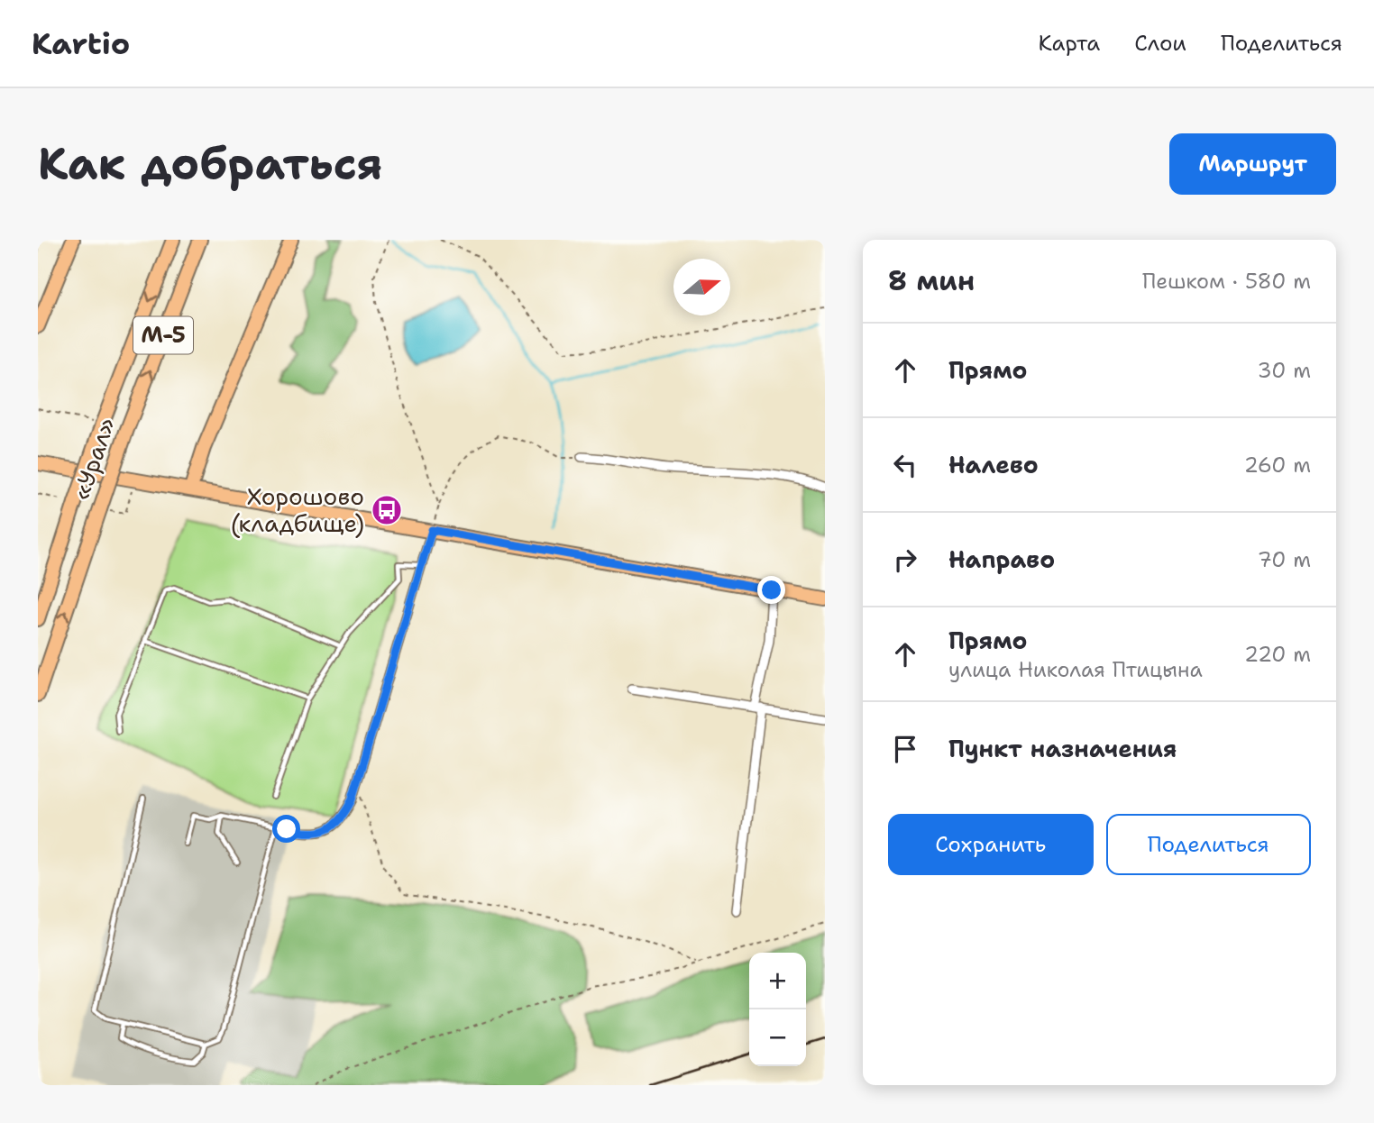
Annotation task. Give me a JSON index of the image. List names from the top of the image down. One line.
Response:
{"streets":{"main road":["М-5","«Урал»"]},"places":{"bus stop":["Хорошово (кладбище)"]},"north":"right","page":{"header":"Kartio","nav":["Карта","Слои","Поделиться"],"buttons":["Маршрут",["Сохранить","Поделиться"]],"title":"Как добраться","heading":["8 мин","Пешком · 580 m"],"list":[["Прямо","30 m"],["Налево","260 m"],["Направо","70 m"],["Прямо","улица Николая Птицына","220 m"],"Пункт назначения"],"map_buttons":["+","−"]}}
